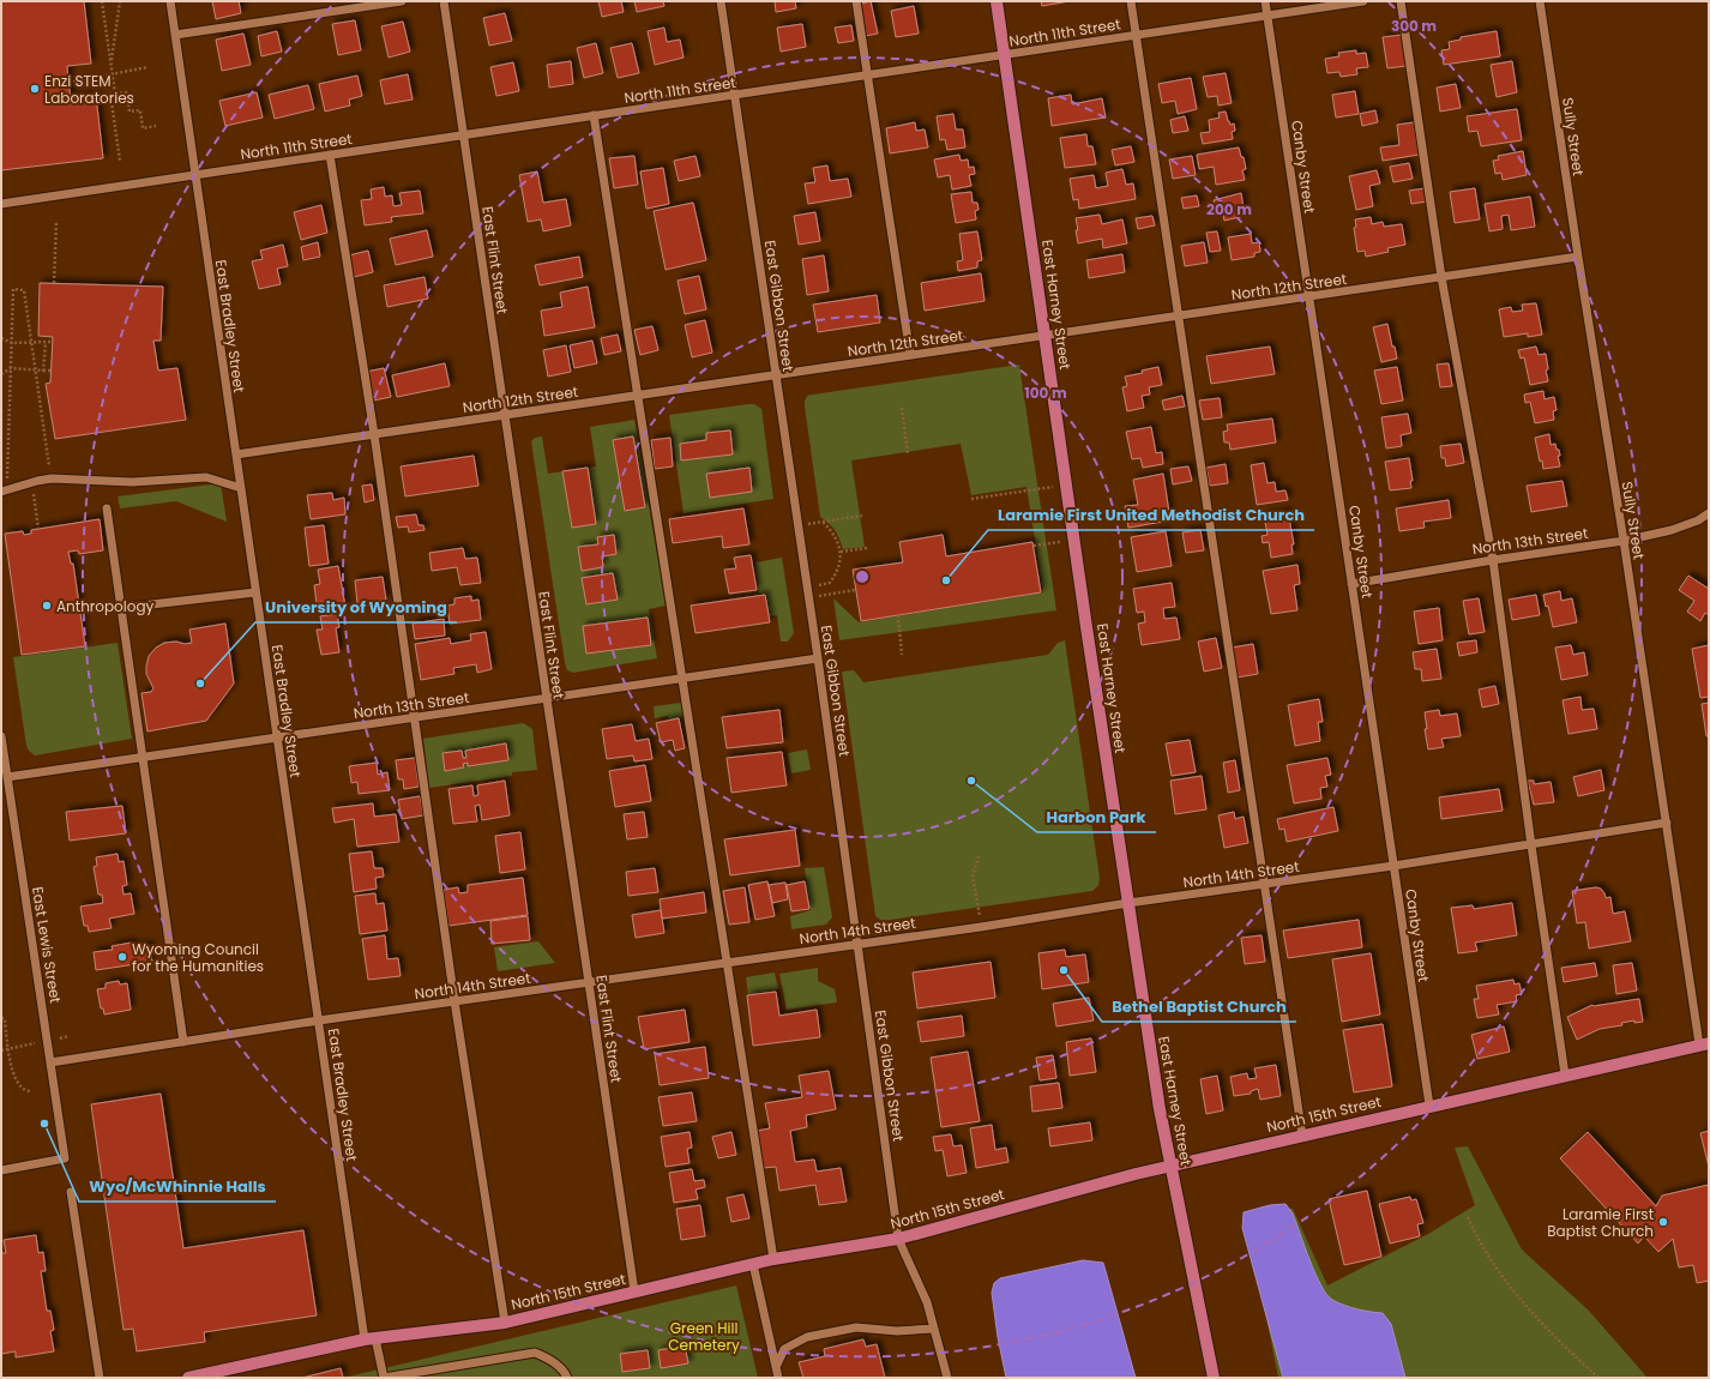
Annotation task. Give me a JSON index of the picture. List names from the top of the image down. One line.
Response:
{"streets":{"main road":["East Harney Street","North 15th Street"],"street":["North 11th Street","Sully Street","Canby Street","East Flint Street","North 12th Street","East Gibbon Street","East Bradley Street","North 13th Street","North 14th Street","East Lewis Street"]},"crossings":[["North 11th Street","Canby Street"],["North 11th Street","East Flint Street"],["North 11th Street","East Harney Street"],["North 11th Street","East Gibbon Street"],["North 11th Street","East Bradley Street"],["Sully Street","North 12th Street"],["Sully Street","North 13th Street"],["Sully Street","North 14th Street"],["Sully Street","North 15th Street"],["Canby Street","North 12th Street"],["Canby Street","North 13th Street"],["Canby Street","North 14th Street"],["Canby Street","North 15th Street"],["East Flint Street","North 12th Street"],["East Flint Street","North 13th Street"],["East Flint Street","North 14th Street"],["East Flint Street","North 15th Street"],["North 12th Street","East Harney Street"],["North 12th Street","East Gibbon Street"],["North 12th Street","East Bradley Street"],["East Harney Street","North 14th Street"],["East Harney Street","North 15th Street"],["East Gibbon Street","North 13th Street"],["East Gibbon Street","North 14th Street"],["East Gibbon Street","North 15th Street"],["East Bradley Street","North 13th Street"],["East Bradley Street","North 14th Street"],["East Bradley Street","North 15th Street"],["North 13th Street","East Lewis Street"],["North 14th Street","East Lewis Street"]],"parks":["Green Hill Cemetery"],"places":["Enzi STEM Laboratories","Laramie First United Methodist Church","Anthropology","University of Wyoming","Harbon Park","Wyoming Council for the Humanities","Bethel Baptist Church","Wyo/McWhinnie Halls","Laramie First Baptist Church"],"rings":["300 m","200 m","100 m"]}
